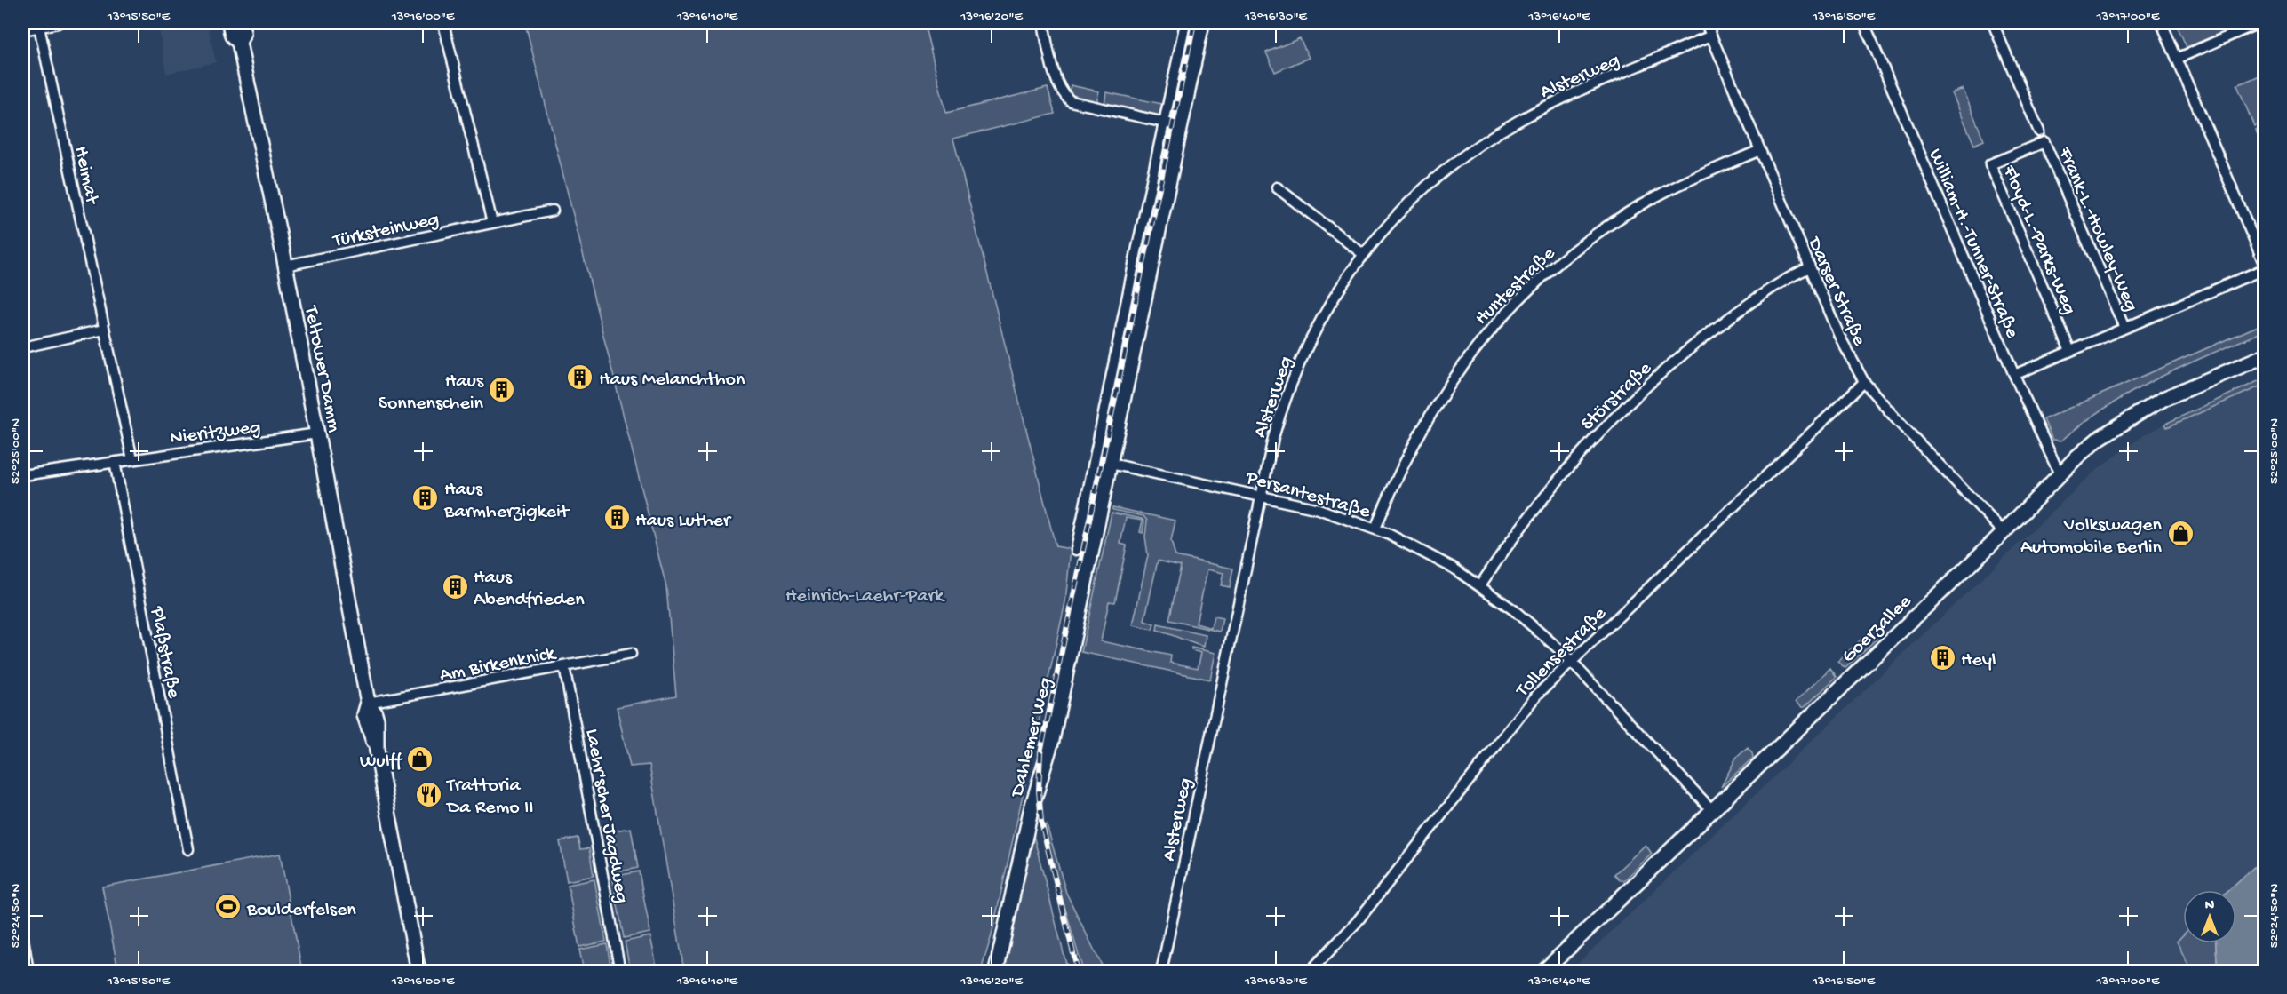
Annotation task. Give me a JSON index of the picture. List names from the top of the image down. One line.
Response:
{"streets":{"main road":["Teltower Damm","Goerzallee","Dahlemer Weg"],"street":["Alsterweg","Heimat","Türksteinweg","Frank-L.-Howley-Weg","Floyd-L.-Parks-Weg","William-H.-Tunner-Straße","Huntestraße","Darser Straße","Störstraße","Nieritzweg","Persantestraße","Tollensestraße","Plaßstraße","Am Birkenknick","Laehr'scher Jagdweg"]},"crossings":[["Alsterweg","Darser Straße"],["Alsterweg","Persantestraße"],["Heimat","Nieritzweg"],["Türksteinweg","Teltower Damm"],["Frank-L.-Howley-Weg","Floyd-L.-Parks-Weg"],["William-H.-Tunner-Straße","Goerzallee"],["Huntestraße","Darser Straße"],["Huntestraße","Persantestraße"],["Darser Straße","Störstraße"],["Darser Straße","Goerzallee"],["Darser Straße","Tollensestraße"],["Teltower Damm","Nieritzweg"],["Teltower Damm","Am Birkenknick"],["Störstraße","Persantestraße"],["Nieritzweg","Plaßstraße"],["Persantestraße","Goerzallee"],["Persantestraße","Tollensestraße"],["Persantestraße","Dahlemer Weg"],["Am Birkenknick","Laehr'scher Jagdweg"]],"parks":["Heinrich-Laehr-Park"],"places":{"building":["Haus Melanchthon","Haus Sonnenschein","Haus Barmherzigkeit","Haus Luther","Haus Abendfrieden","Heyl"],"shop":["Volkswagen Automobile Berlin","Wulff"],"restaurant":["Trattoria Da Remo II"],"sports":["Boulderfelsen"]},"north":"top","coordinates":["13°15'50\"E","13°16'00\"E","13°16'10\"E","13°16'20\"E","13°16'30\"E","13°16'40\"E","13°16'50\"E","13°17'00\"E","52°25'00\"N","52°24'50\"N"]}
